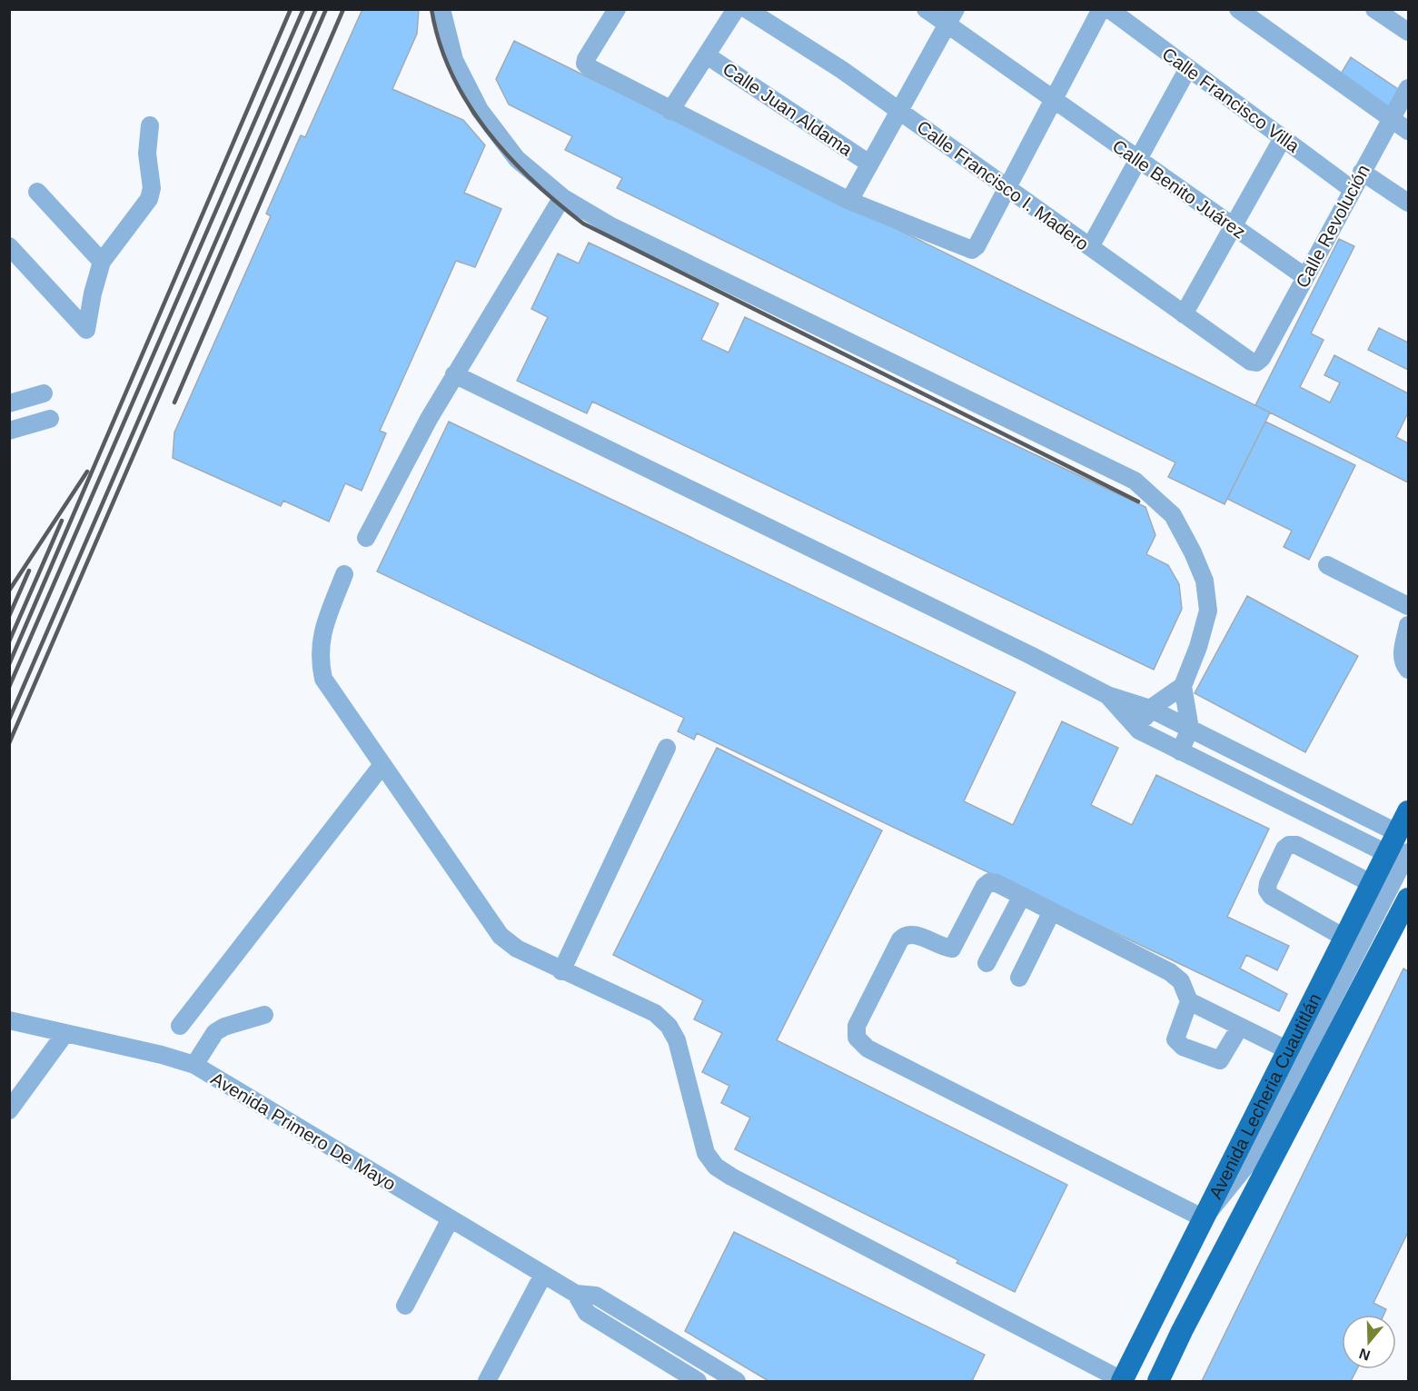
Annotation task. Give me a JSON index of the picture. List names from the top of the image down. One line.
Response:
{"streets":{"main road":["Avenida Lecheria Cuautitlán"],"street":["Calle Francisco Villa","Calle Juan Aldama","Calle Francisco I. Madero","Calle Benito Juárez","Calle Revolución","Avenida Primero De Mayo"]},"crossings":[["Calle Francisco Villa","Calle Revolución"],["Calle Francisco I. Madero","Calle Revolución"],["Calle Benito Juárez","Calle Revolución"]],"north":"bottom"}
